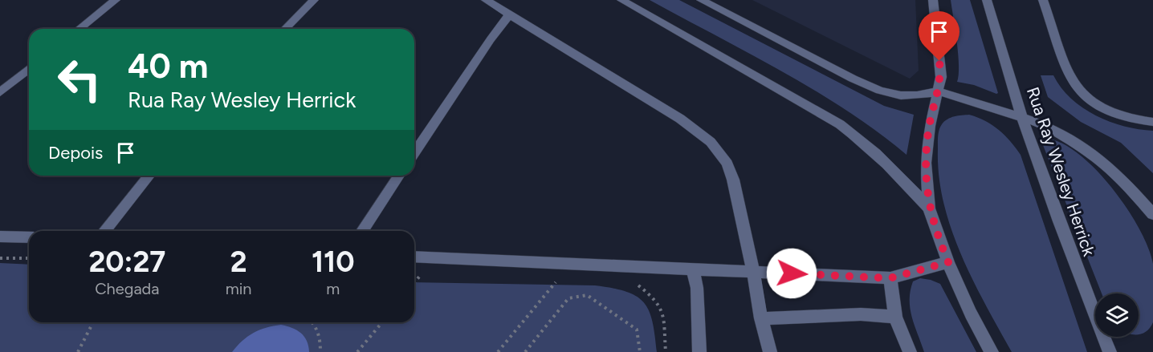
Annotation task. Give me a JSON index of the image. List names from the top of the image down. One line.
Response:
{"streets":{"street":["Rua Ray Wesley Herrick"]},"page":{"turn":["40 m","Rua Ray Wesley Herrick"],"then":"Depois","eta":["20:27","Chegada","2","min","110","m"]}}
